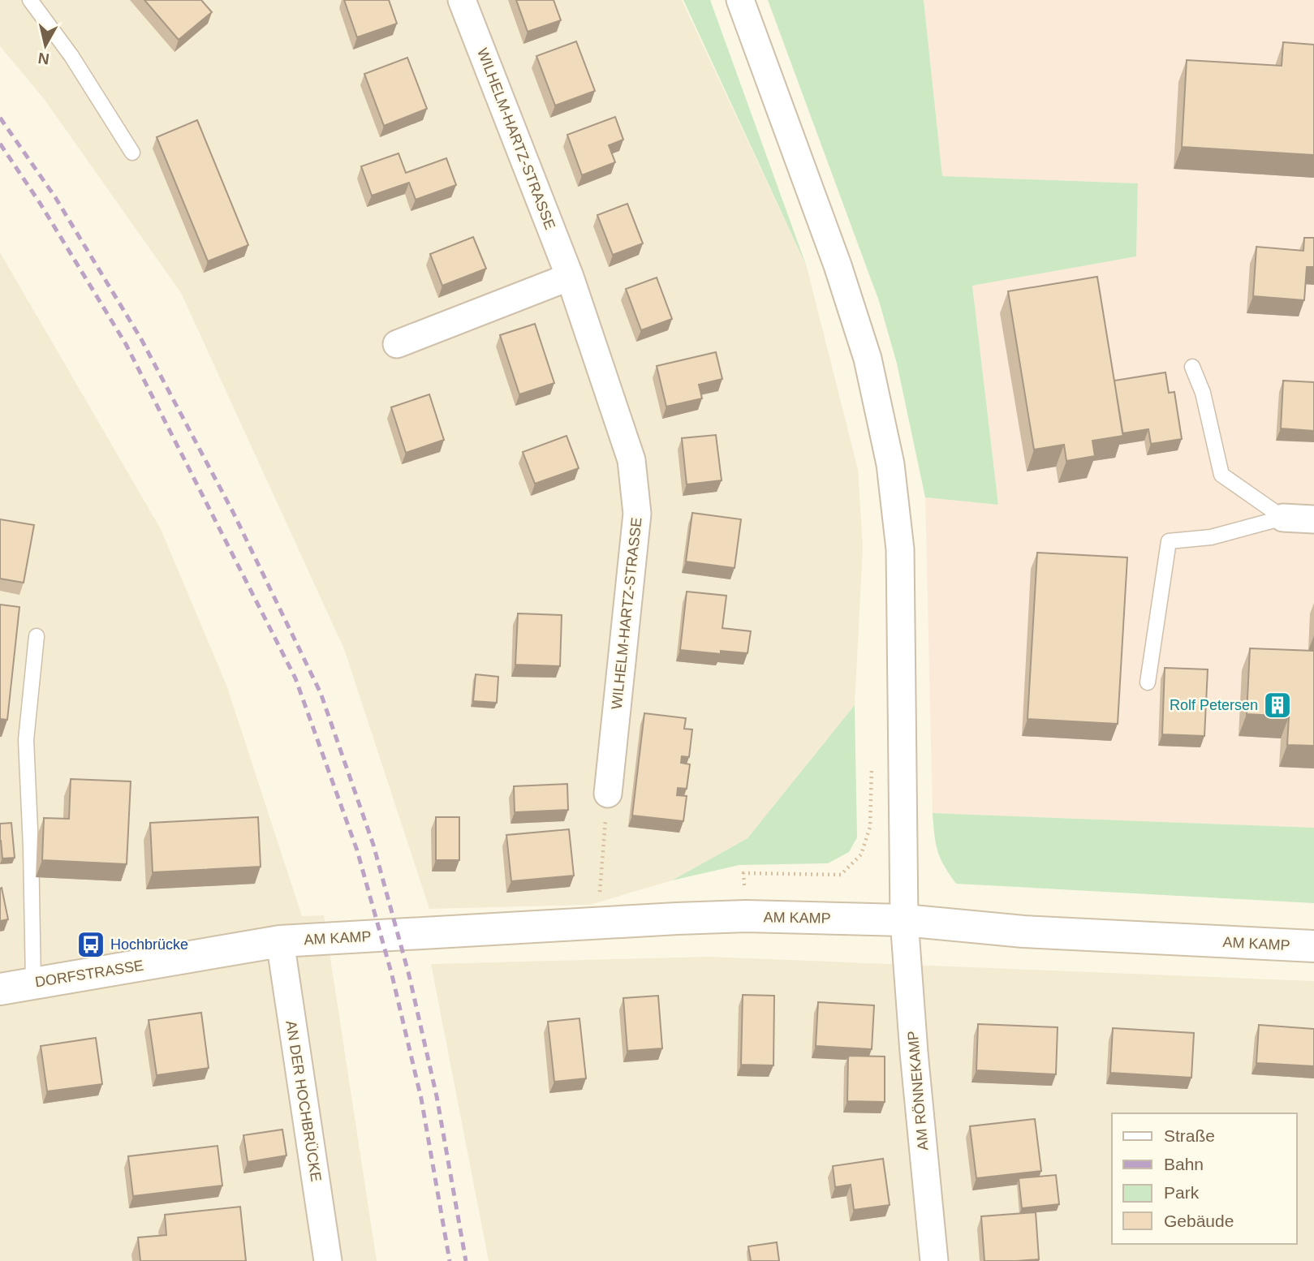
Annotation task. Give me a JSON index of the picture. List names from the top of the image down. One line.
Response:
{"streets":{"main road":["AM KAMP","DORFSTRASSE"],"street":["WILHELM-HARTZ-STRASSE","AM RÖNNEKAMP","AN DER HOCHBRÜCKE"]},"crossings":[["AM KAMP","DORFSTRASSE"],["AM KAMP","AM RÖNNEKAMP"],["AM KAMP","AN DER HOCHBRÜCKE"],["DORFSTRASSE","AN DER HOCHBRÜCKE"]],"places":{"building":["Rolf Petersen"],"bus stop":["Hochbrücke"]},"legend":["Straße","Bahn","Park","Gebäude"],"north":"bottom"}
